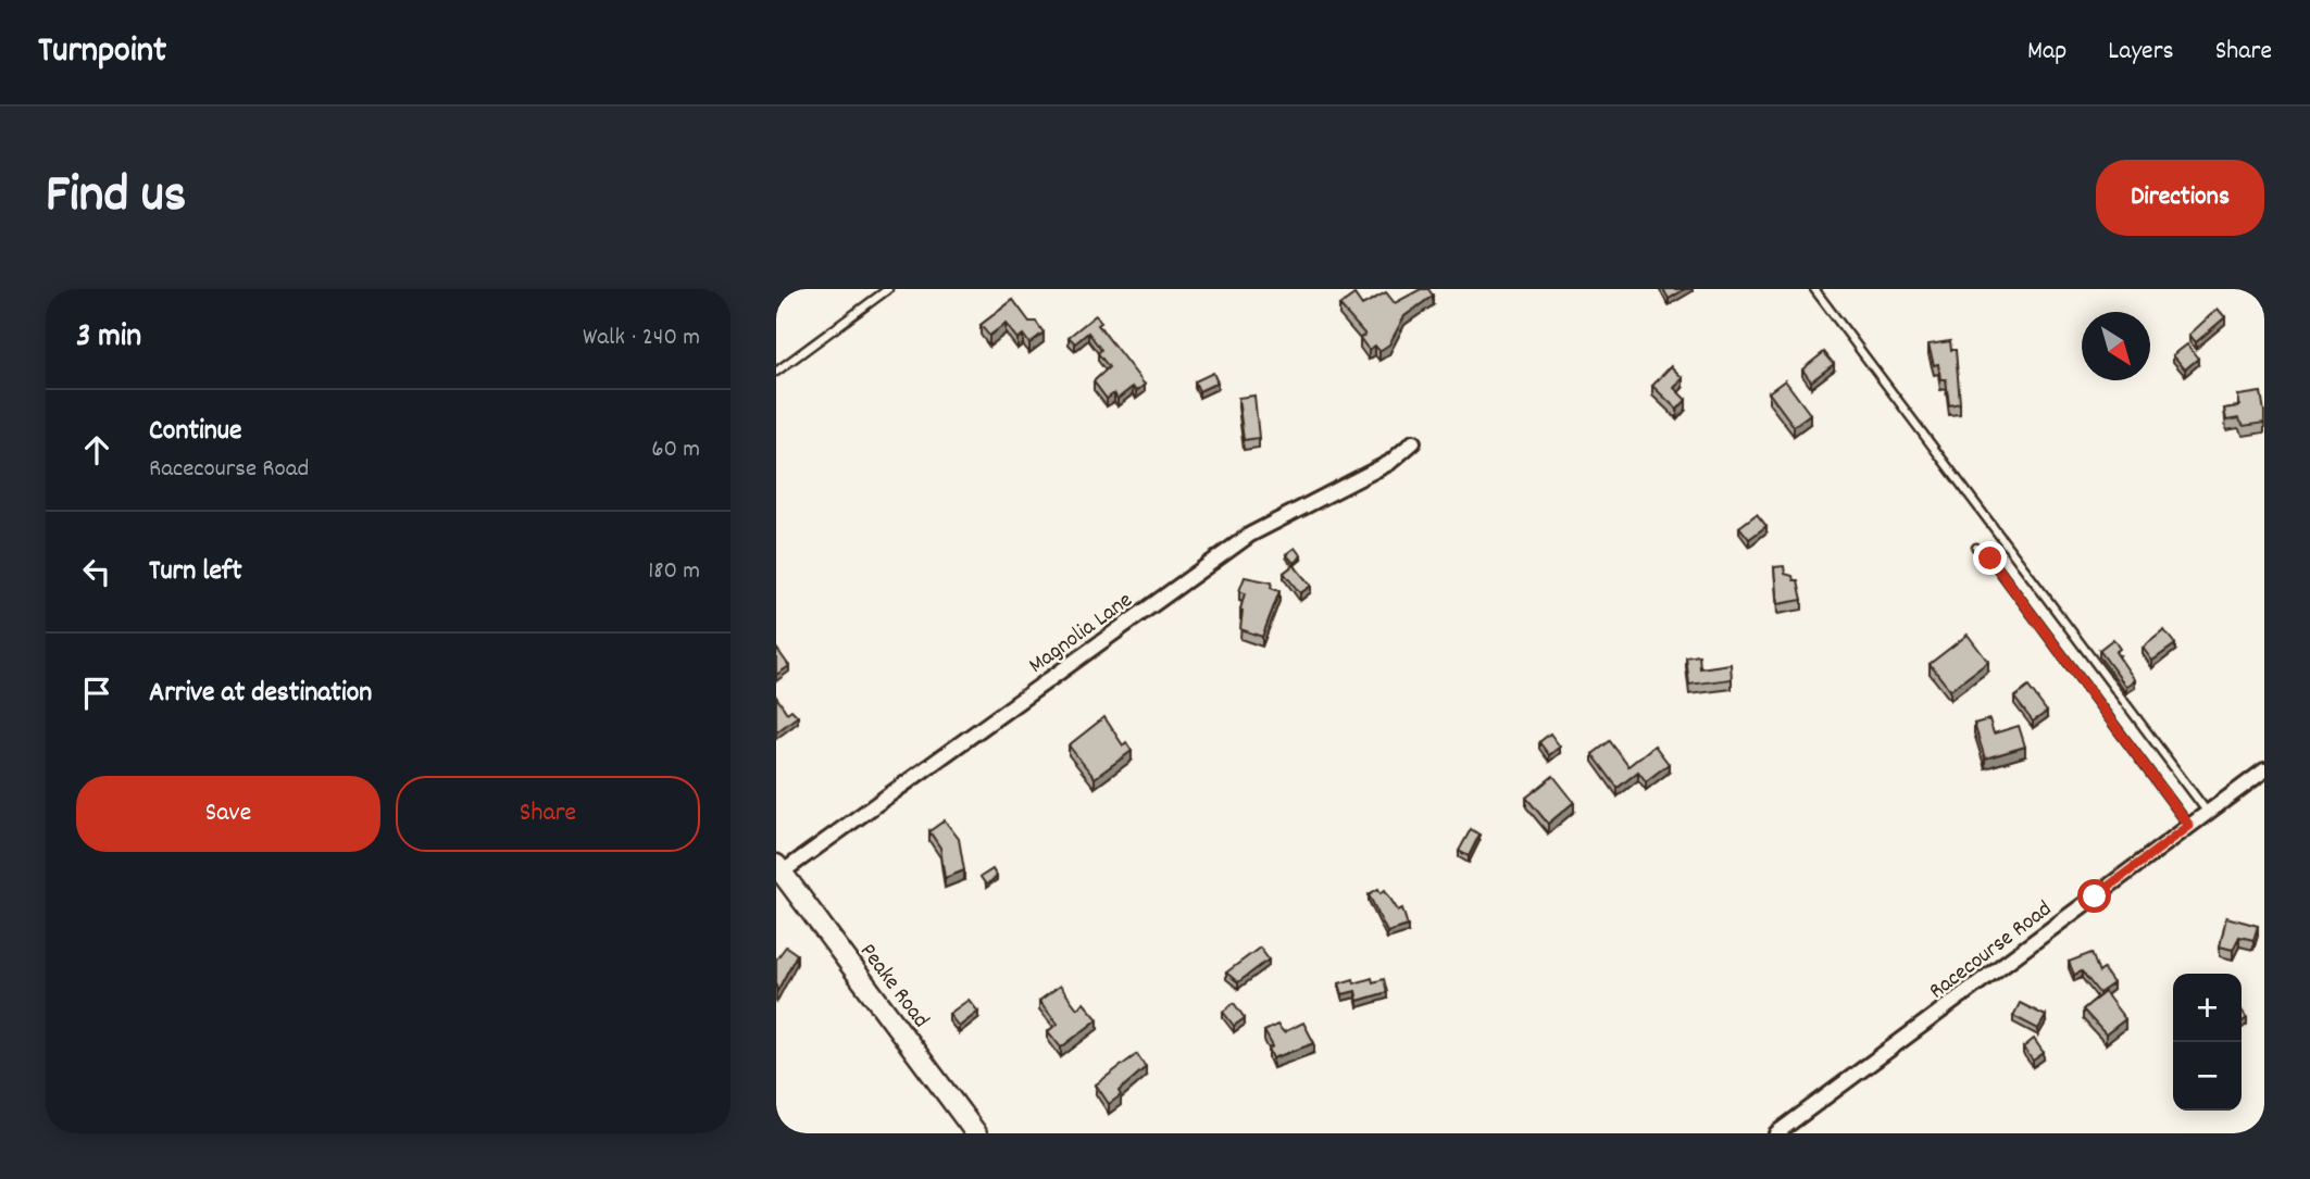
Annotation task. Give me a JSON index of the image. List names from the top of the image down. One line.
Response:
{"streets":{"street":["Magnolia Lane","Racecourse Road","Peake Road"]},"crossings":[["Magnolia Lane","Peake Road"]],"north":"bottom right","page":{"header":"Turnpoint","nav":["Map","Layers","Share"],"title":"Find us","buttons":["Directions",["Save","Share"]],"heading":["3 min","Walk · 240 m"],"list":[["Continue","Racecourse Road","60 m"],["Turn left","180 m"],"Arrive at destination"],"map_buttons":["+","−"]}}
